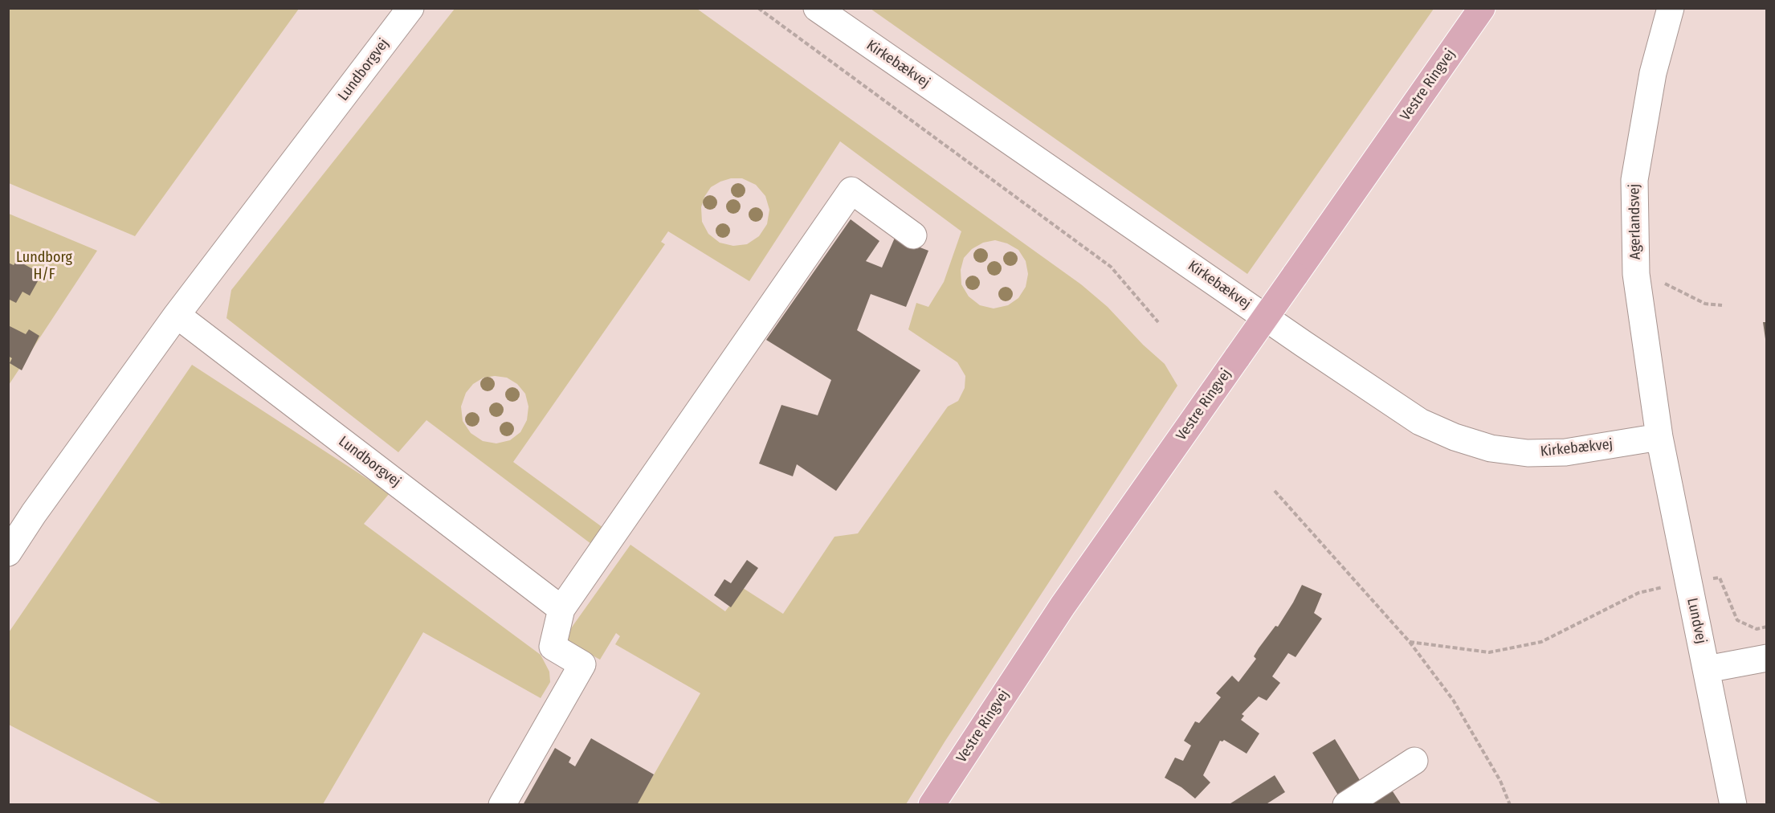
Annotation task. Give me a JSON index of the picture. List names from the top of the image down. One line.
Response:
{"streets":{"main road":["Vestre Ringvej"],"street":["Kirkebækvej","Lundborgvej","Agerlandsvej","Lundvej"]},"crossings":[["Kirkebækvej","Agerlandsvej"],["Kirkebækvej","Lundvej"],["Agerlandsvej","Lundvej"]],"parks":["Lundborg H/F"]}
